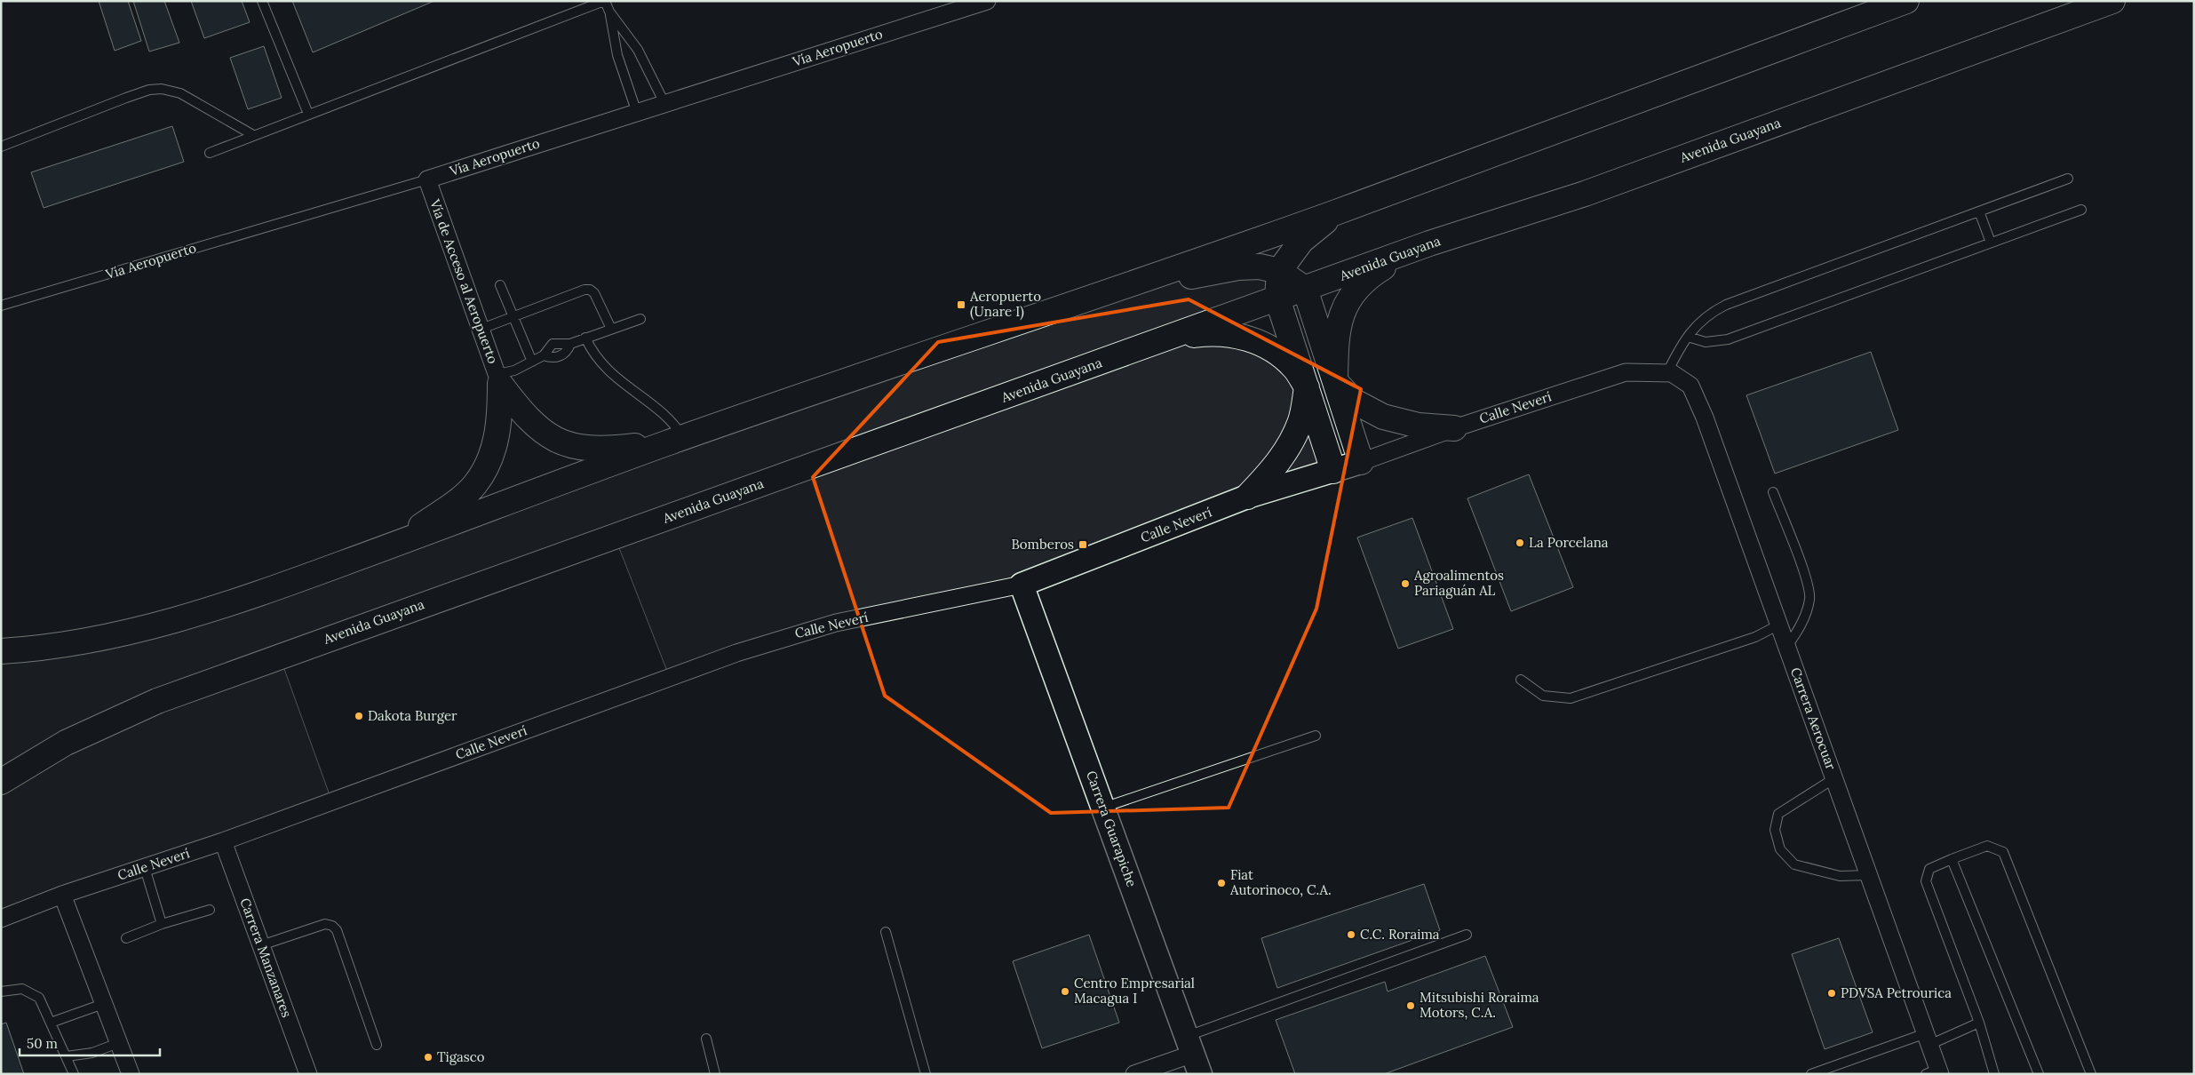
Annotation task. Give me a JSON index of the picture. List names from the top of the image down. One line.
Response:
{"streets":{"main road":["Avenida Guayana"],"street":["Vía Aeropuerto","Vía de Acceso al Aeropuerto","Calle Neverí","Carrera Aerocuar","Carrera Guarapiche","Carrera Manzanares"]},"crossings":[["Vía Aeropuerto","Vía de Acceso al Aeropuerto"],["Calle Neverí","Carrera Aerocuar"],["Calle Neverí","Carrera Guarapiche"],["Calle Neverí","Carrera Manzanares"]],"places":{"transit":["Aeropuerto (Unare I)","Bomberos"],"other":["La Porcelana","Agroalimentos Pariaguán AL","Dakota Burger","Fiat Autorinoco, C.A.","C.C. Roraima","Centro Empresarial Macagua I","PDVSA Petrourica","Mitsubishi Roraima Motors, C.A.","Tigasco"]},"scale_bar":"50 m"}
